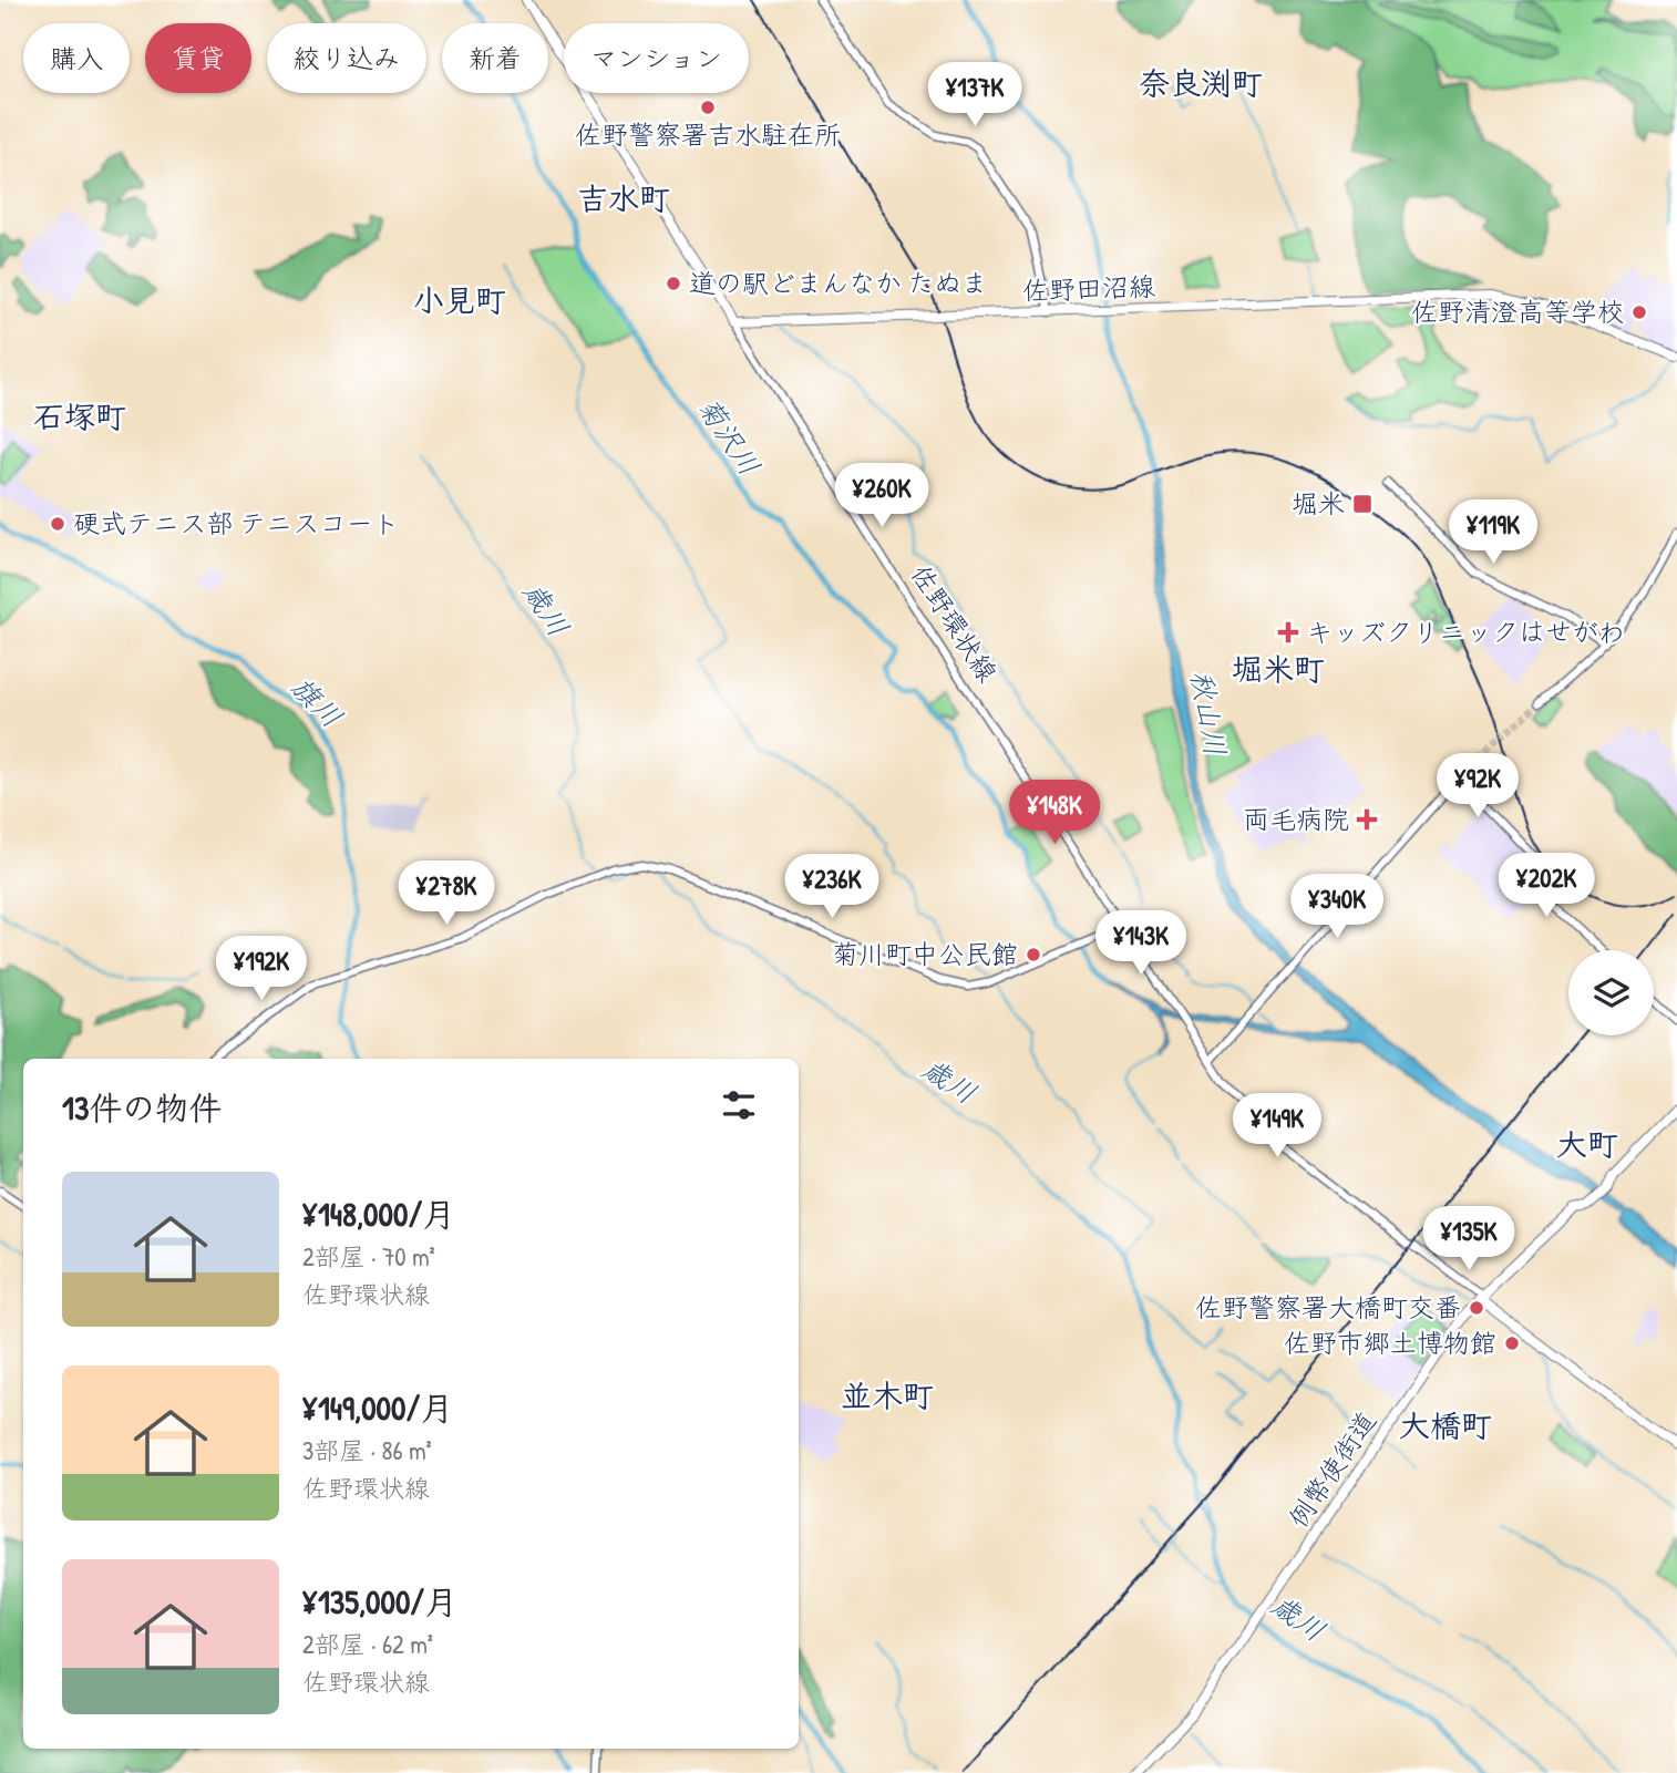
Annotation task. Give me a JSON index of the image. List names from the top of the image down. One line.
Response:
{"streets":{"main road":["佐野田沼線","佐野環状線","例幣使街道"]},"crossings":[["佐野田沼線","佐野環状線"]],"districts":["奈良渕町","吉水町","小見町","石塚町","堀米町","大町","並木町","大橋町"],"water":["菊沢川","歳川","旗川","秋山川"],"places":{"other":["佐野警察署吉水駐在所","道の駅どまんなか たぬま","佐野清澄高等学校","硬式テニス部 テニスコート","菊川町中公民館","佐野警察署大橋町交番","佐野市郷土博物館"],"transit":["堀米"],"health":["キッズクリニックはせがわ","両毛病院"]},"page":{"chip":["購入","賃貸","絞り込み","新着","マンション"],"price":["¥137K","¥260K","¥119K","¥92K","¥148K","¥202K","¥236K","¥278K","¥340K","¥143K","¥192K","¥149K","¥135K"],"heading":"13件の物件","list":[{"name":"¥148,000/月","note":"2部屋 · 70 m² · 佐野環状線"},{"name":"¥149,000/月","note":"3部屋 · 86 m² · 佐野環状線"},{"name":"¥135,000/月","note":"2部屋 · 62 m² · 佐野環状線"}]}}
